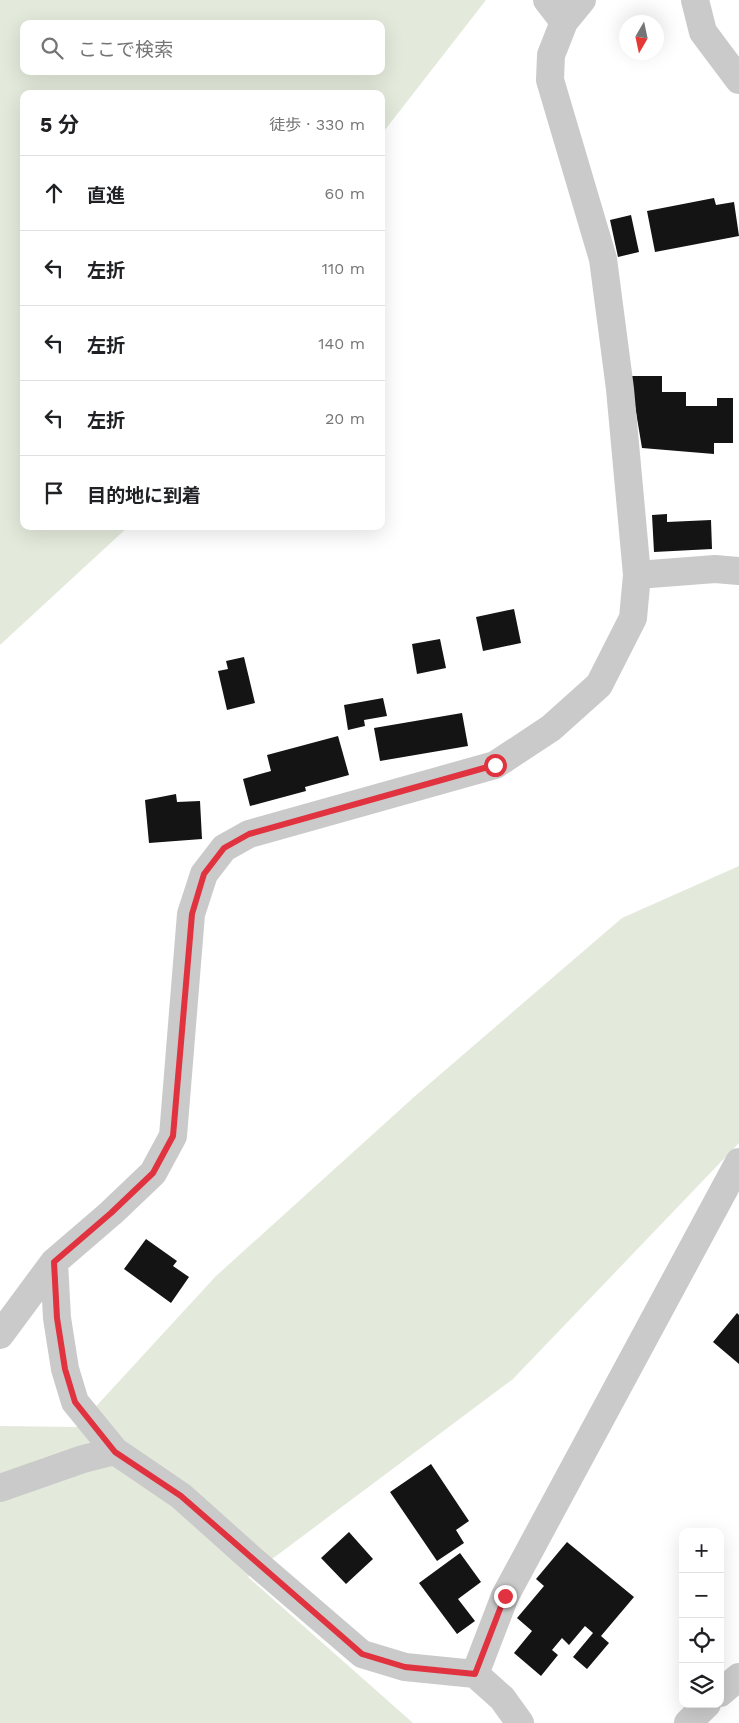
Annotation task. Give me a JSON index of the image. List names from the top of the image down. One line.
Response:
{"north":"bottom","page":{"search":"ここで検索","heading":["5 分","徒歩 · 330 m"],"list":[["直進","60 m"],["左折","110 m"],["左折","140 m"],["左折","20 m"],"目的地に到着"],"map_buttons":["+","−"]}}
